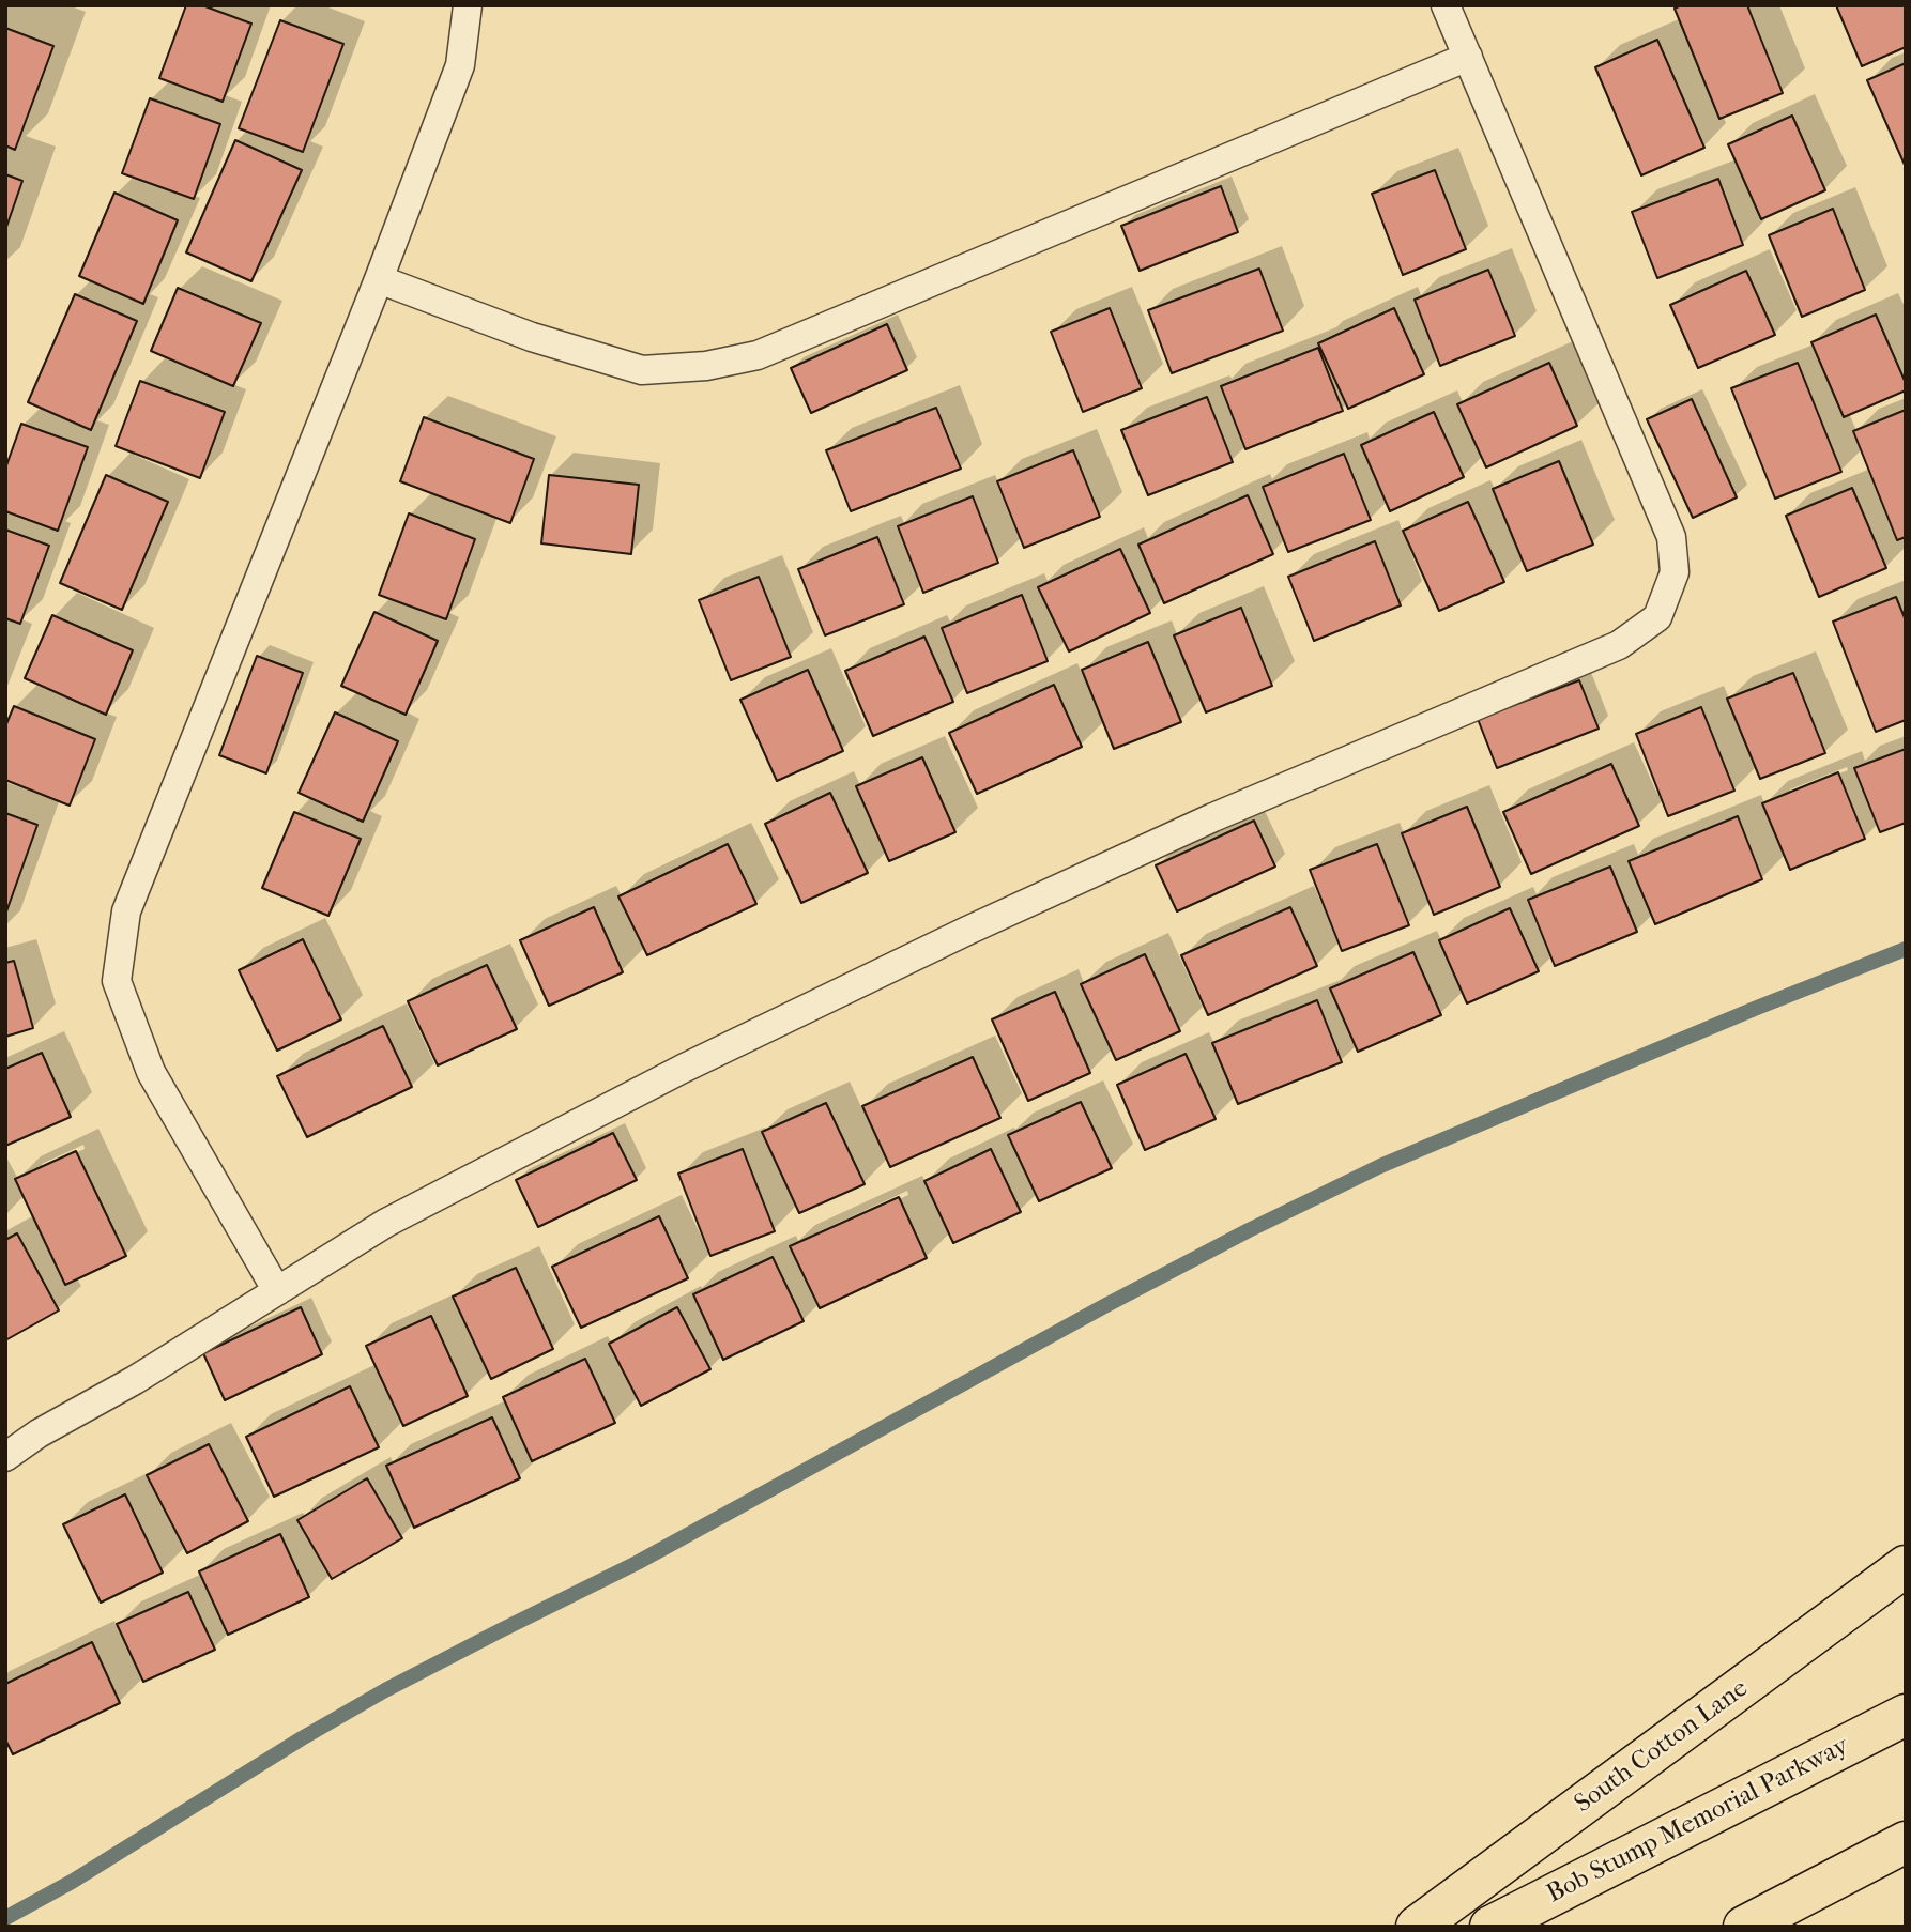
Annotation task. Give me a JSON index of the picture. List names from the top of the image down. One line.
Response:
{"streets":{"main road":["South Cotton Lane","Bob Stump Memorial Parkway"]}}
